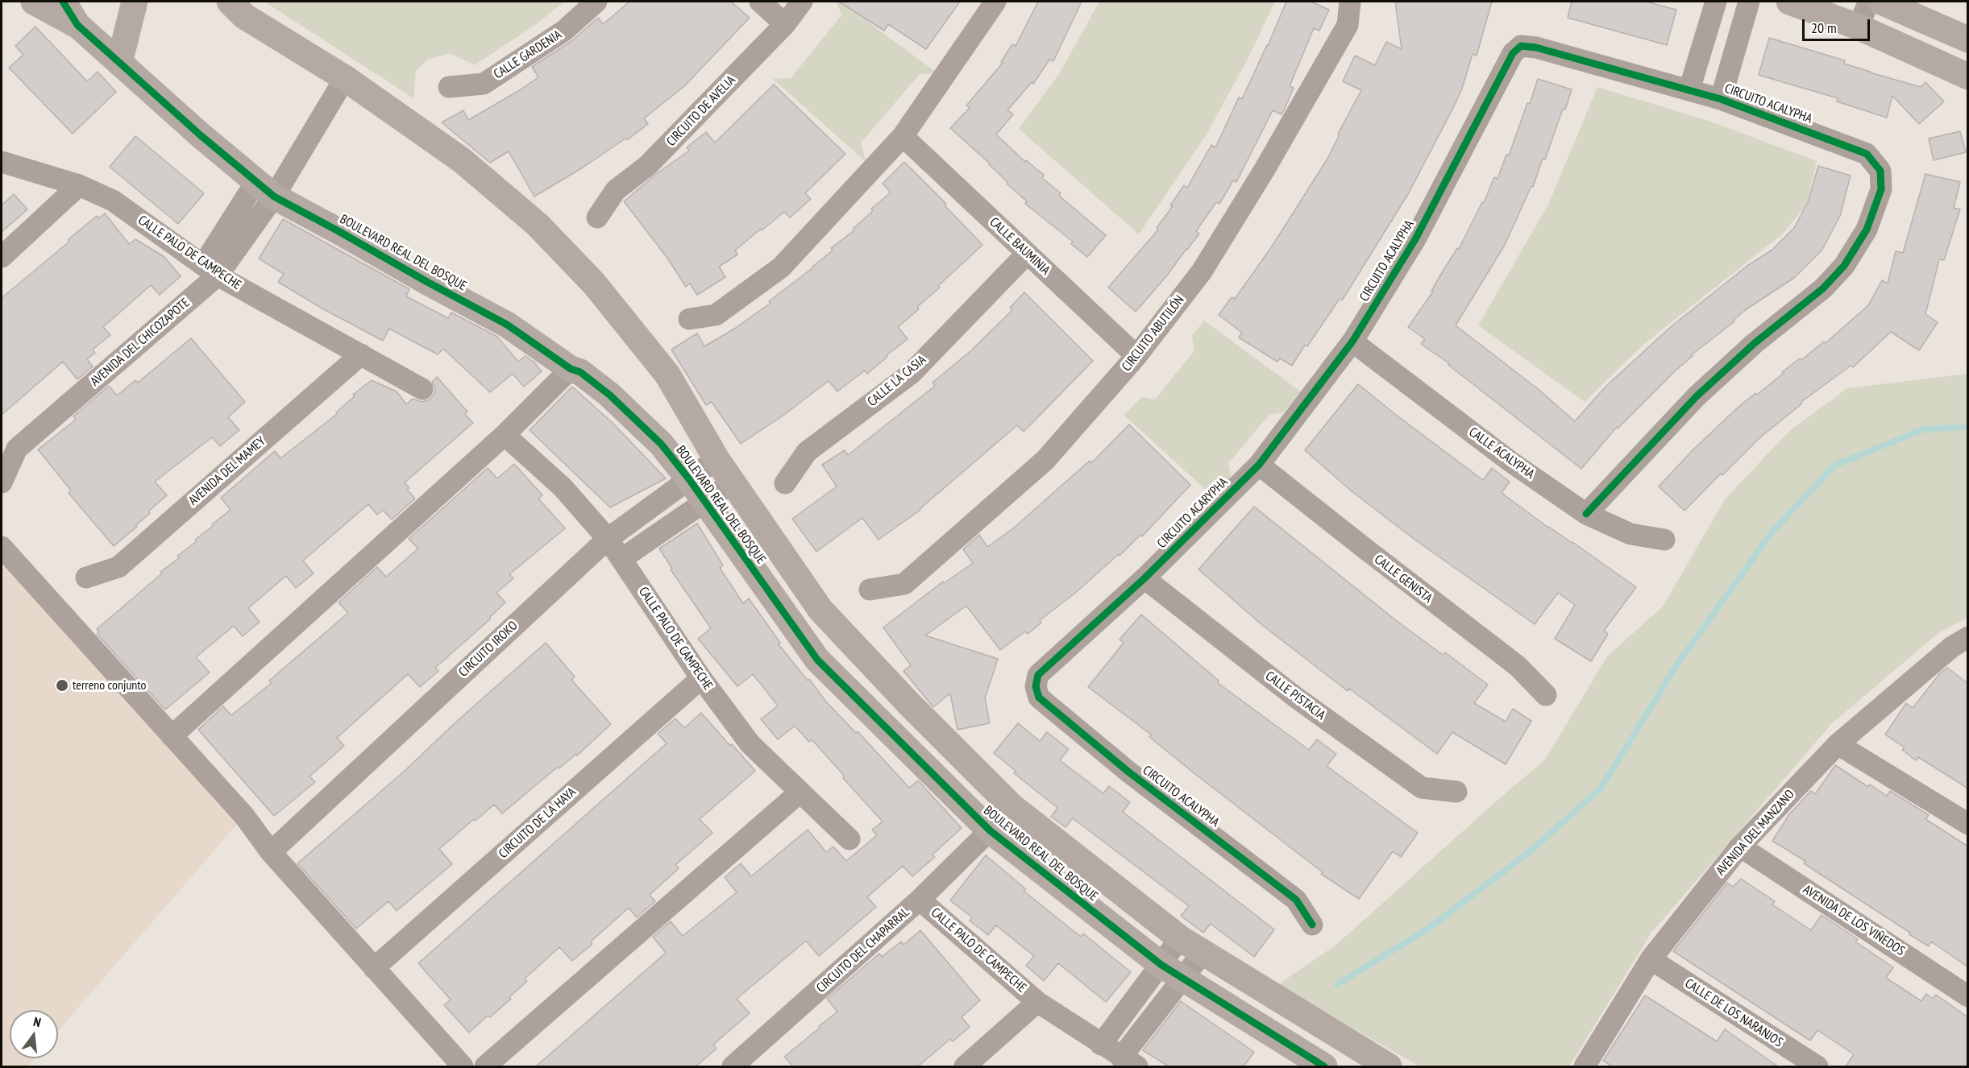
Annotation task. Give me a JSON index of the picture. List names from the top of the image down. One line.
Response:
{"streets":{"street":["CALLE GARDENIA","CIRCUITO ACALYPHA","CIRCUITO DE AVELIA","CALLE BAUMINIA","CALLE PALO DE CAMPECHE","BOULEVARD REAL DEL BOSQUE","CIRCUITO ABUTILÓN","AVENIDA DEL CHICOZAPOTE","CALLE LA CASIA","CALLE ACALYPHA","AVENIDA DEL MAMEY","CIRCUITO ACARYPHA","CALLE GENISTA","CIRCUITO IROKO","CALLE PISTACIA","CIRCUITO DE LA HAYA","AVENIDA DEL MANZANO","AVENIDA DE LOS VIÑEDOS","CIRCUITO DEL CHAPARRAL","CALLE DE LOS NARANJOS"]},"crossings":[["CIRCUITO ACALYPHA","CALLE ACALYPHA"],["CIRCUITO ACALYPHA","CIRCUITO ACARYPHA"],["CALLE BAUMINIA","CIRCUITO ABUTILÓN"],["CALLE BAUMINIA","CALLE LA CASIA"],["CALLE PALO DE CAMPECHE","AVENIDA DEL CHICOZAPOTE"],["CALLE PALO DE CAMPECHE","AVENIDA DEL MAMEY"],["CALLE PALO DE CAMPECHE","CIRCUITO IROKO"],["CALLE PALO DE CAMPECHE","CIRCUITO DE LA HAYA"],["CALLE PALO DE CAMPECHE","CIRCUITO DEL CHAPARRAL"],["BOULEVARD REAL DEL BOSQUE","AVENIDA DEL CHICOZAPOTE"],["BOULEVARD REAL DEL BOSQUE","CIRCUITO IROKO"],["BOULEVARD REAL DEL BOSQUE","CIRCUITO DEL CHAPARRAL"],["CALLE ACALYPHA","CIRCUITO ACARYPHA"],["CIRCUITO ACARYPHA","CALLE GENISTA"],["CIRCUITO ACARYPHA","CALLE PISTACIA"],["AVENIDA DEL MANZANO","AVENIDA DE LOS VIÑEDOS"],["AVENIDA DEL MANZANO","CALLE DE LOS NARANJOS"]],"places":["terreno conjunto"],"scale_bar":"20 m","north":"top"}
